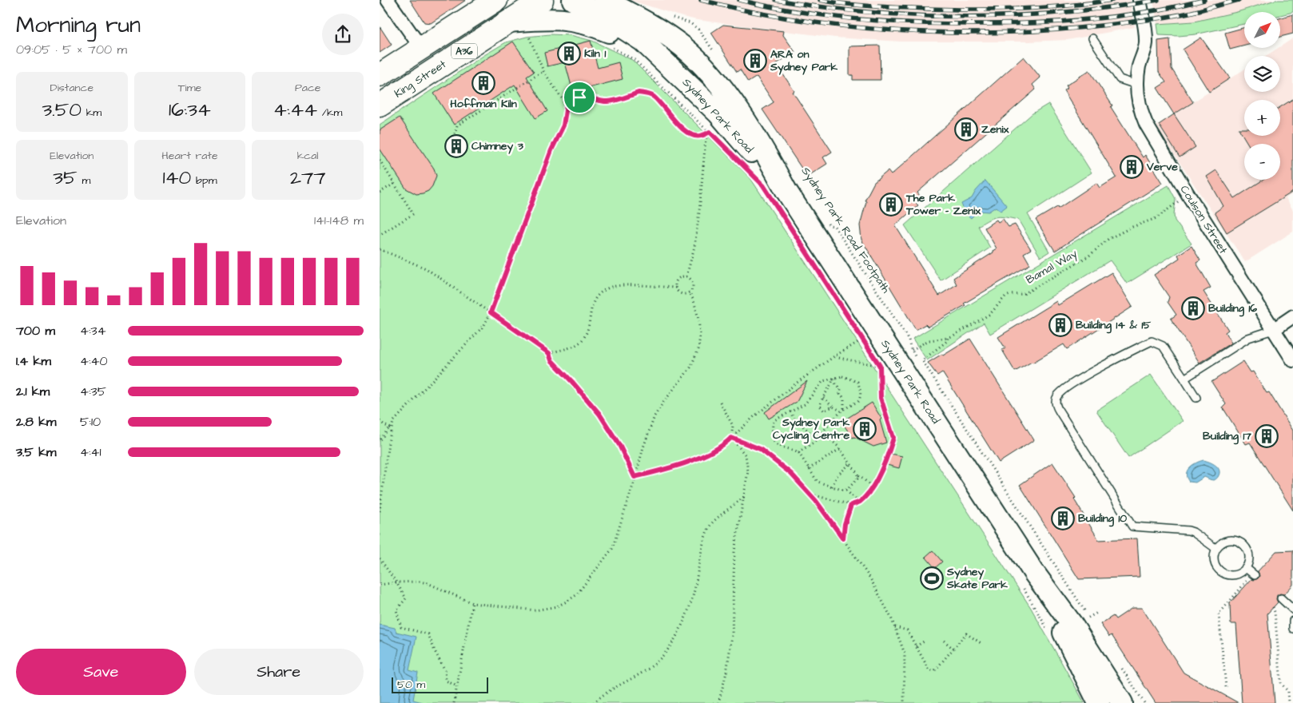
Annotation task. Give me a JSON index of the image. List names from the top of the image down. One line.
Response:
{"streets":{"highway":["A36","King Street"],"main road":["Sydney Park Road"],"street":["Coulson Street"],"path":["Sydney Park Road Footpath","Bamal Way"]},"crossings":[["King Street","Sydney Park Road"],["Coulson Street","Bamal Way"]],"places":{"building":["Kiln 1","ARA on Sydney Park","Hoffman Kiln","Zenix","Chimney 3","Verve","The Park Tower - Zenix","Building 16","Building 14 & 15","Sydney Park Cycling Centre","Building 17","Building 10"],"sports":["Sydney Skate Park"]},"scale_bar":"50 m","north":"top right","page":{"heading":["Morning run","09:05 · 5 × 700 m"],"map_buttons":["+","−"],"stats":[["Distance","3.50 km"],["Time","16:34"],["Pace","4:44 /km"],["Elevation","35 m"],["Heart rate","140 bpm"],["kcal","277"]],"chart":["Elevation","141–148 m"],"list":[{"name":"700 m","note":"4:34"},{"name":"1.4 km","note":"4:40"},{"name":"2.1 km","note":"4:35"},{"name":"2.8 km","note":"5:10"},{"name":"3.5 km","note":"4:41"}],"buttons":["Save","Share"],"scale":"50 m"}}
